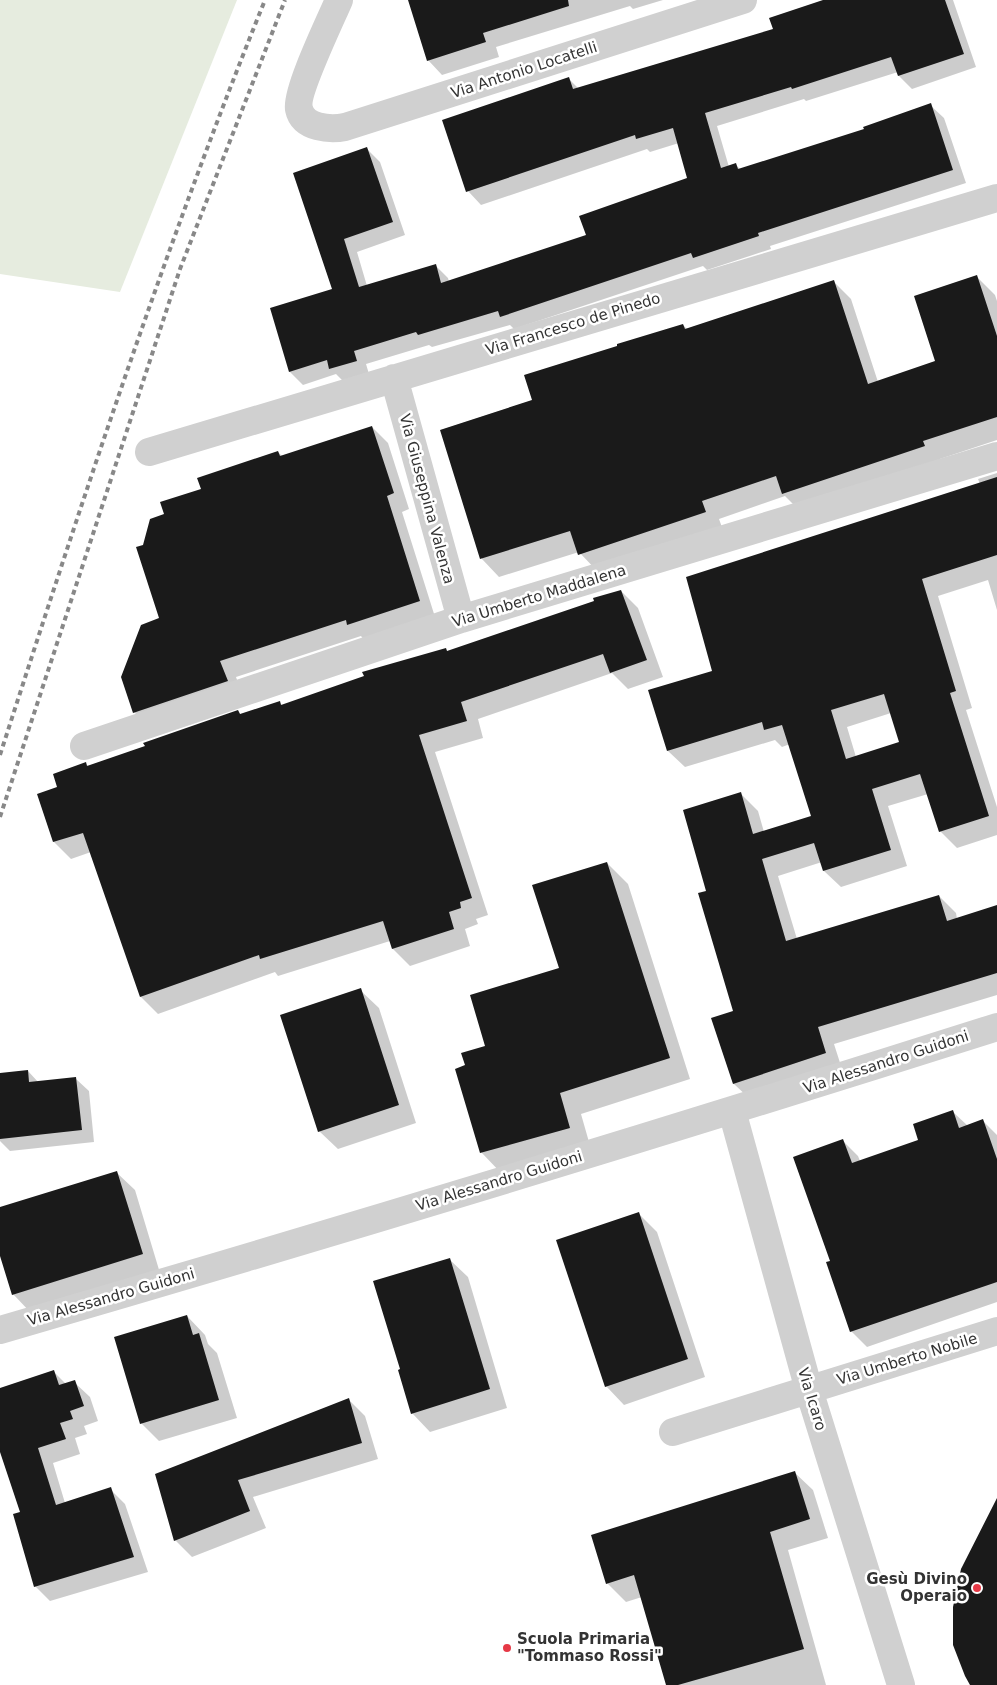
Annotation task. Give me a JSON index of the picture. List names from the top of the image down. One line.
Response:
{"streets":{"street":["Via Antonio Locatelli","Via Francesco de Pinedo","Via Giuseppina Valenza","Via Umberto Maddalena","Via Alessandro Guidoni","Via Umberto Nobile","Via Icaro"]},"crossings":[["Via Francesco de Pinedo","Via Giuseppina Valenza"],["Via Giuseppina Valenza","Via Umberto Maddalena"],["Via Alessandro Guidoni","Via Icaro"],["Via Umberto Nobile","Via Icaro"]],"places":["Gesù Divino Operaio","Scuola Primaria \"Tommaso Rossi\""]}
